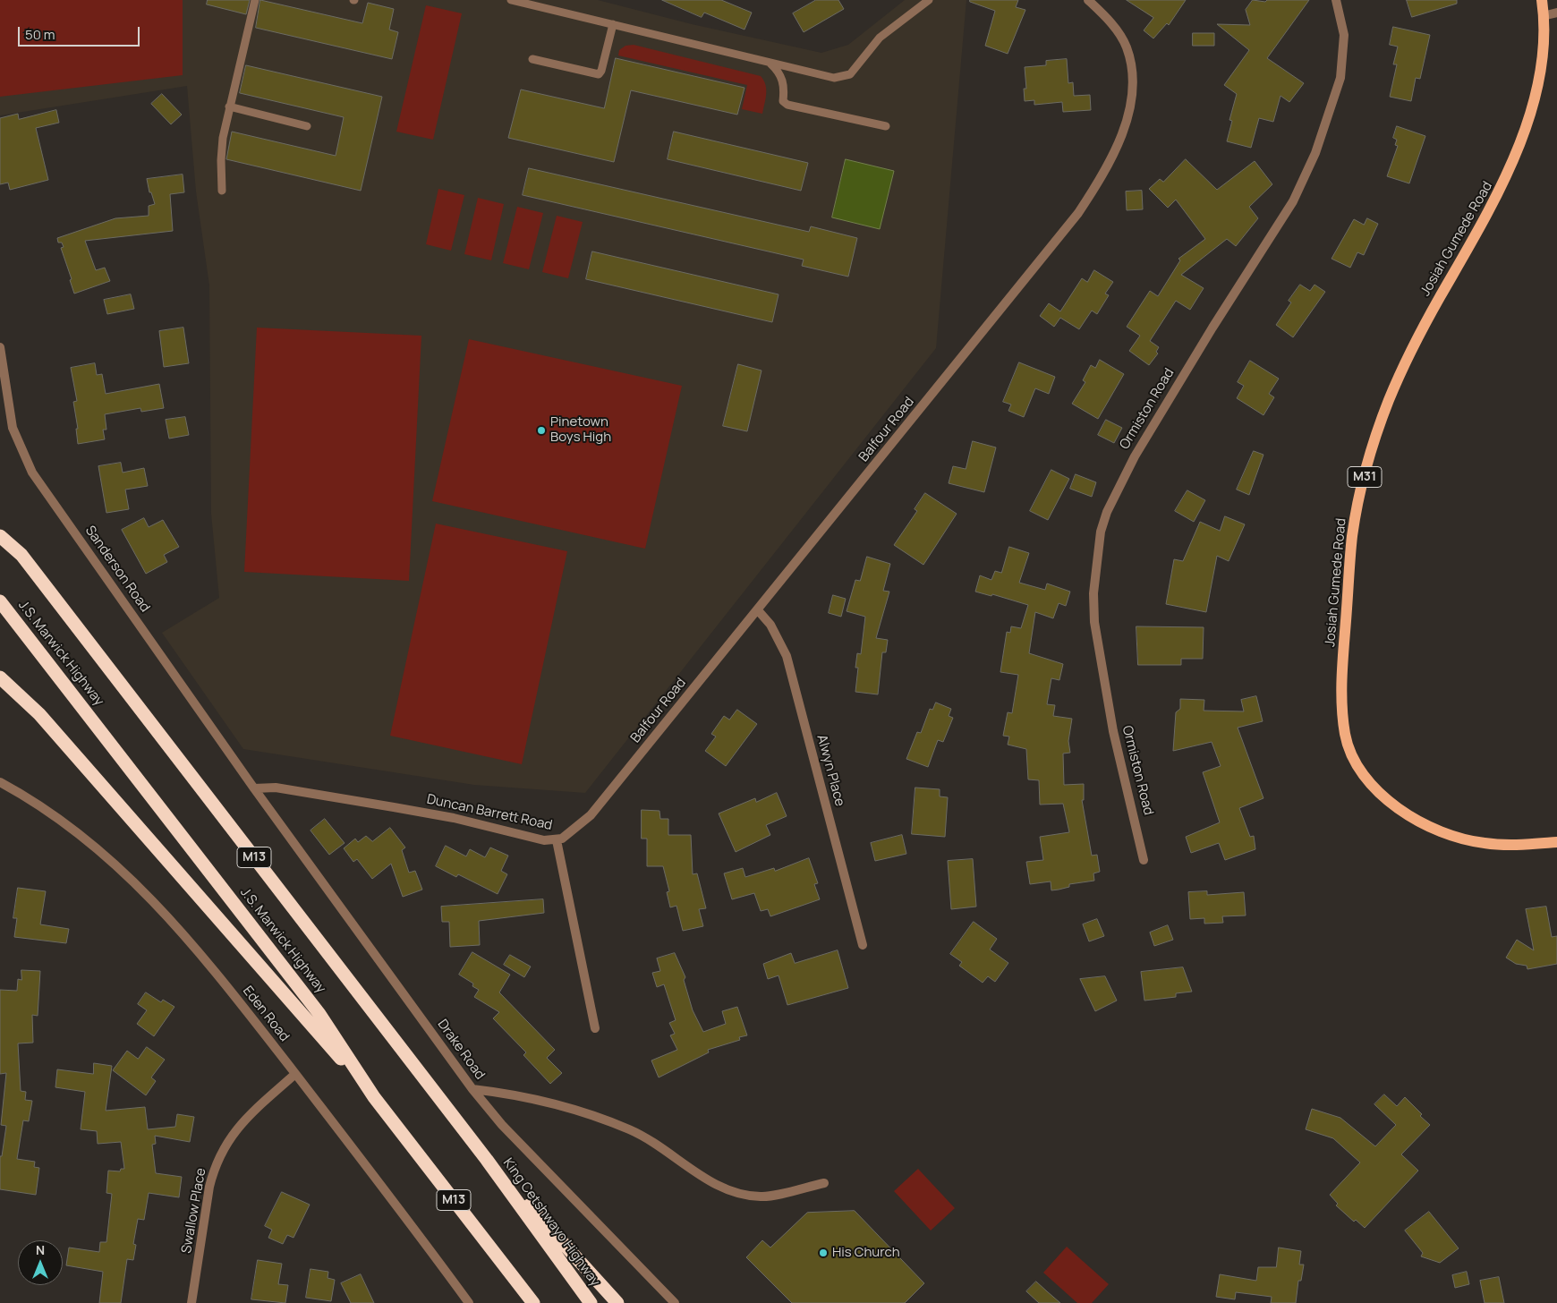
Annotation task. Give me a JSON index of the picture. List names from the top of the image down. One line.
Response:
{"streets":{"highway":["J.S. Marwick Highway","M13","King Cetshwayo Highway"],"main road":["Josiah Gumede Road","M31"],"street":["Ormiston Road","Balfour Road","Sanderson Road","Alwyn Place","Duncan Barrett Road","Eden Road","Drake Road","Swallow Place"]},"crossings":[["Balfour Road","Alwyn Place"],["Balfour Road","Duncan Barrett Road"],["Sanderson Road","Duncan Barrett Road"],["Sanderson Road","Drake Road"],["J.S. Marwick Highway","King Cetshwayo Highway"],["Duncan Barrett Road","Drake Road"],["Eden Road","Swallow Place"]],"places":["Pinetown Boys High","His Church"],"scale_bar":"50 m","north":"top"}
